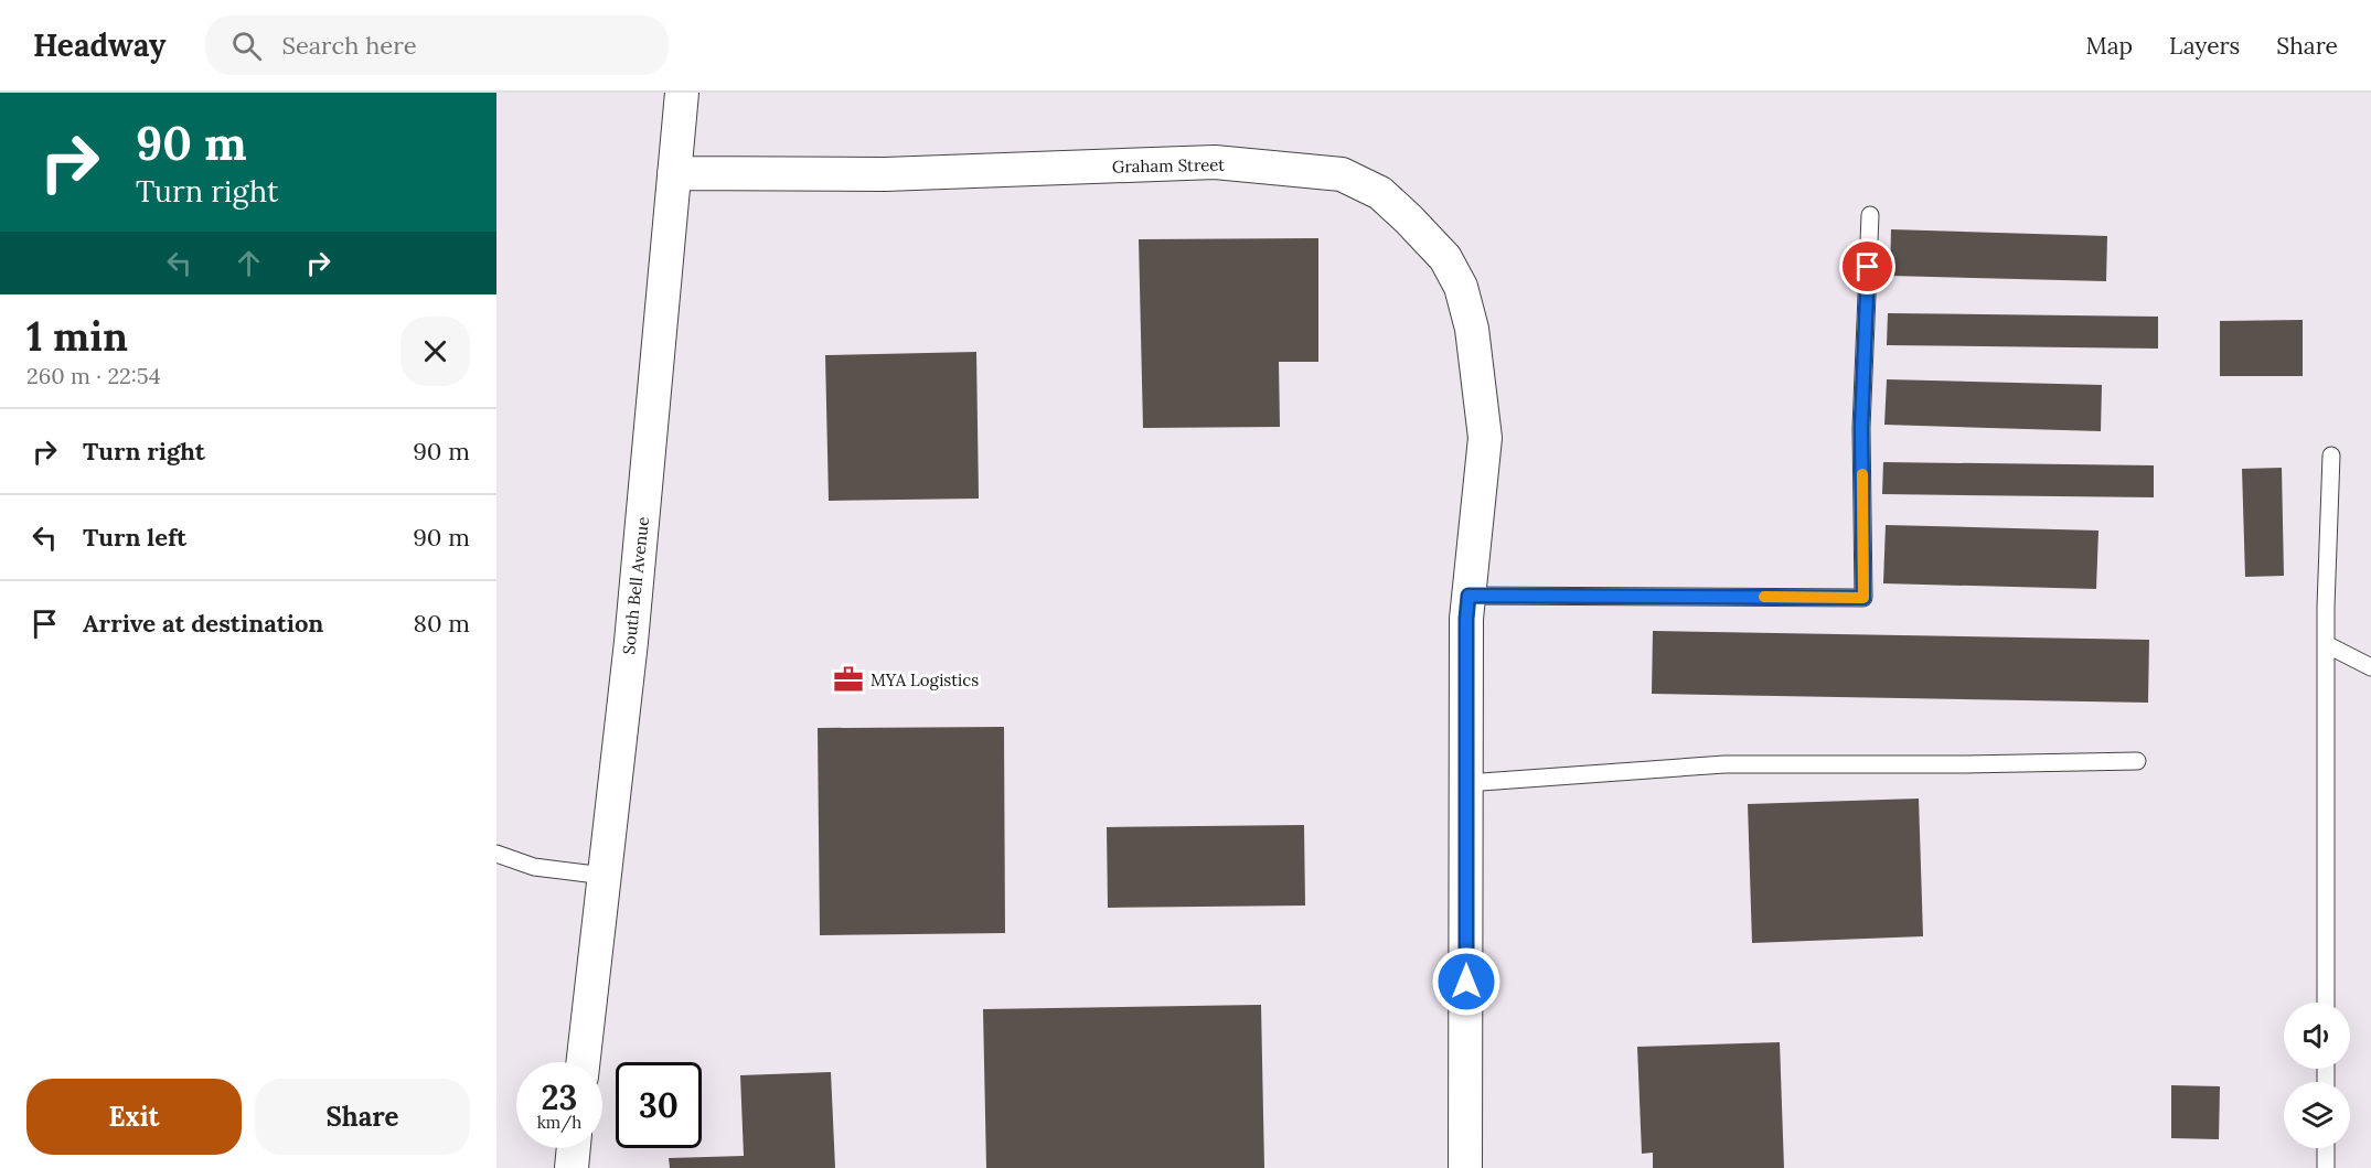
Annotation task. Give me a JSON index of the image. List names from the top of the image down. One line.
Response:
{"streets":{"street":["Graham Street","South Bell Avenue"]},"crossings":[["Graham Street","South Bell Avenue"]],"places":{"office":["MYA Logistics"]},"page":{"header":"Headway","search":"Search here","nav":["Map","Layers","Share"],"turn":["90 m","Turn right"],"heading":["1 min","260 m · 22:54"],"list":[{"name":"Turn right","value":"90 m"},{"name":"Turn left","value":"90 m"},{"name":"Arrive at destination","value":"80 m"}],"speed":"23 km/h","limit":"30","buttons":["Exit","Share"]}}
